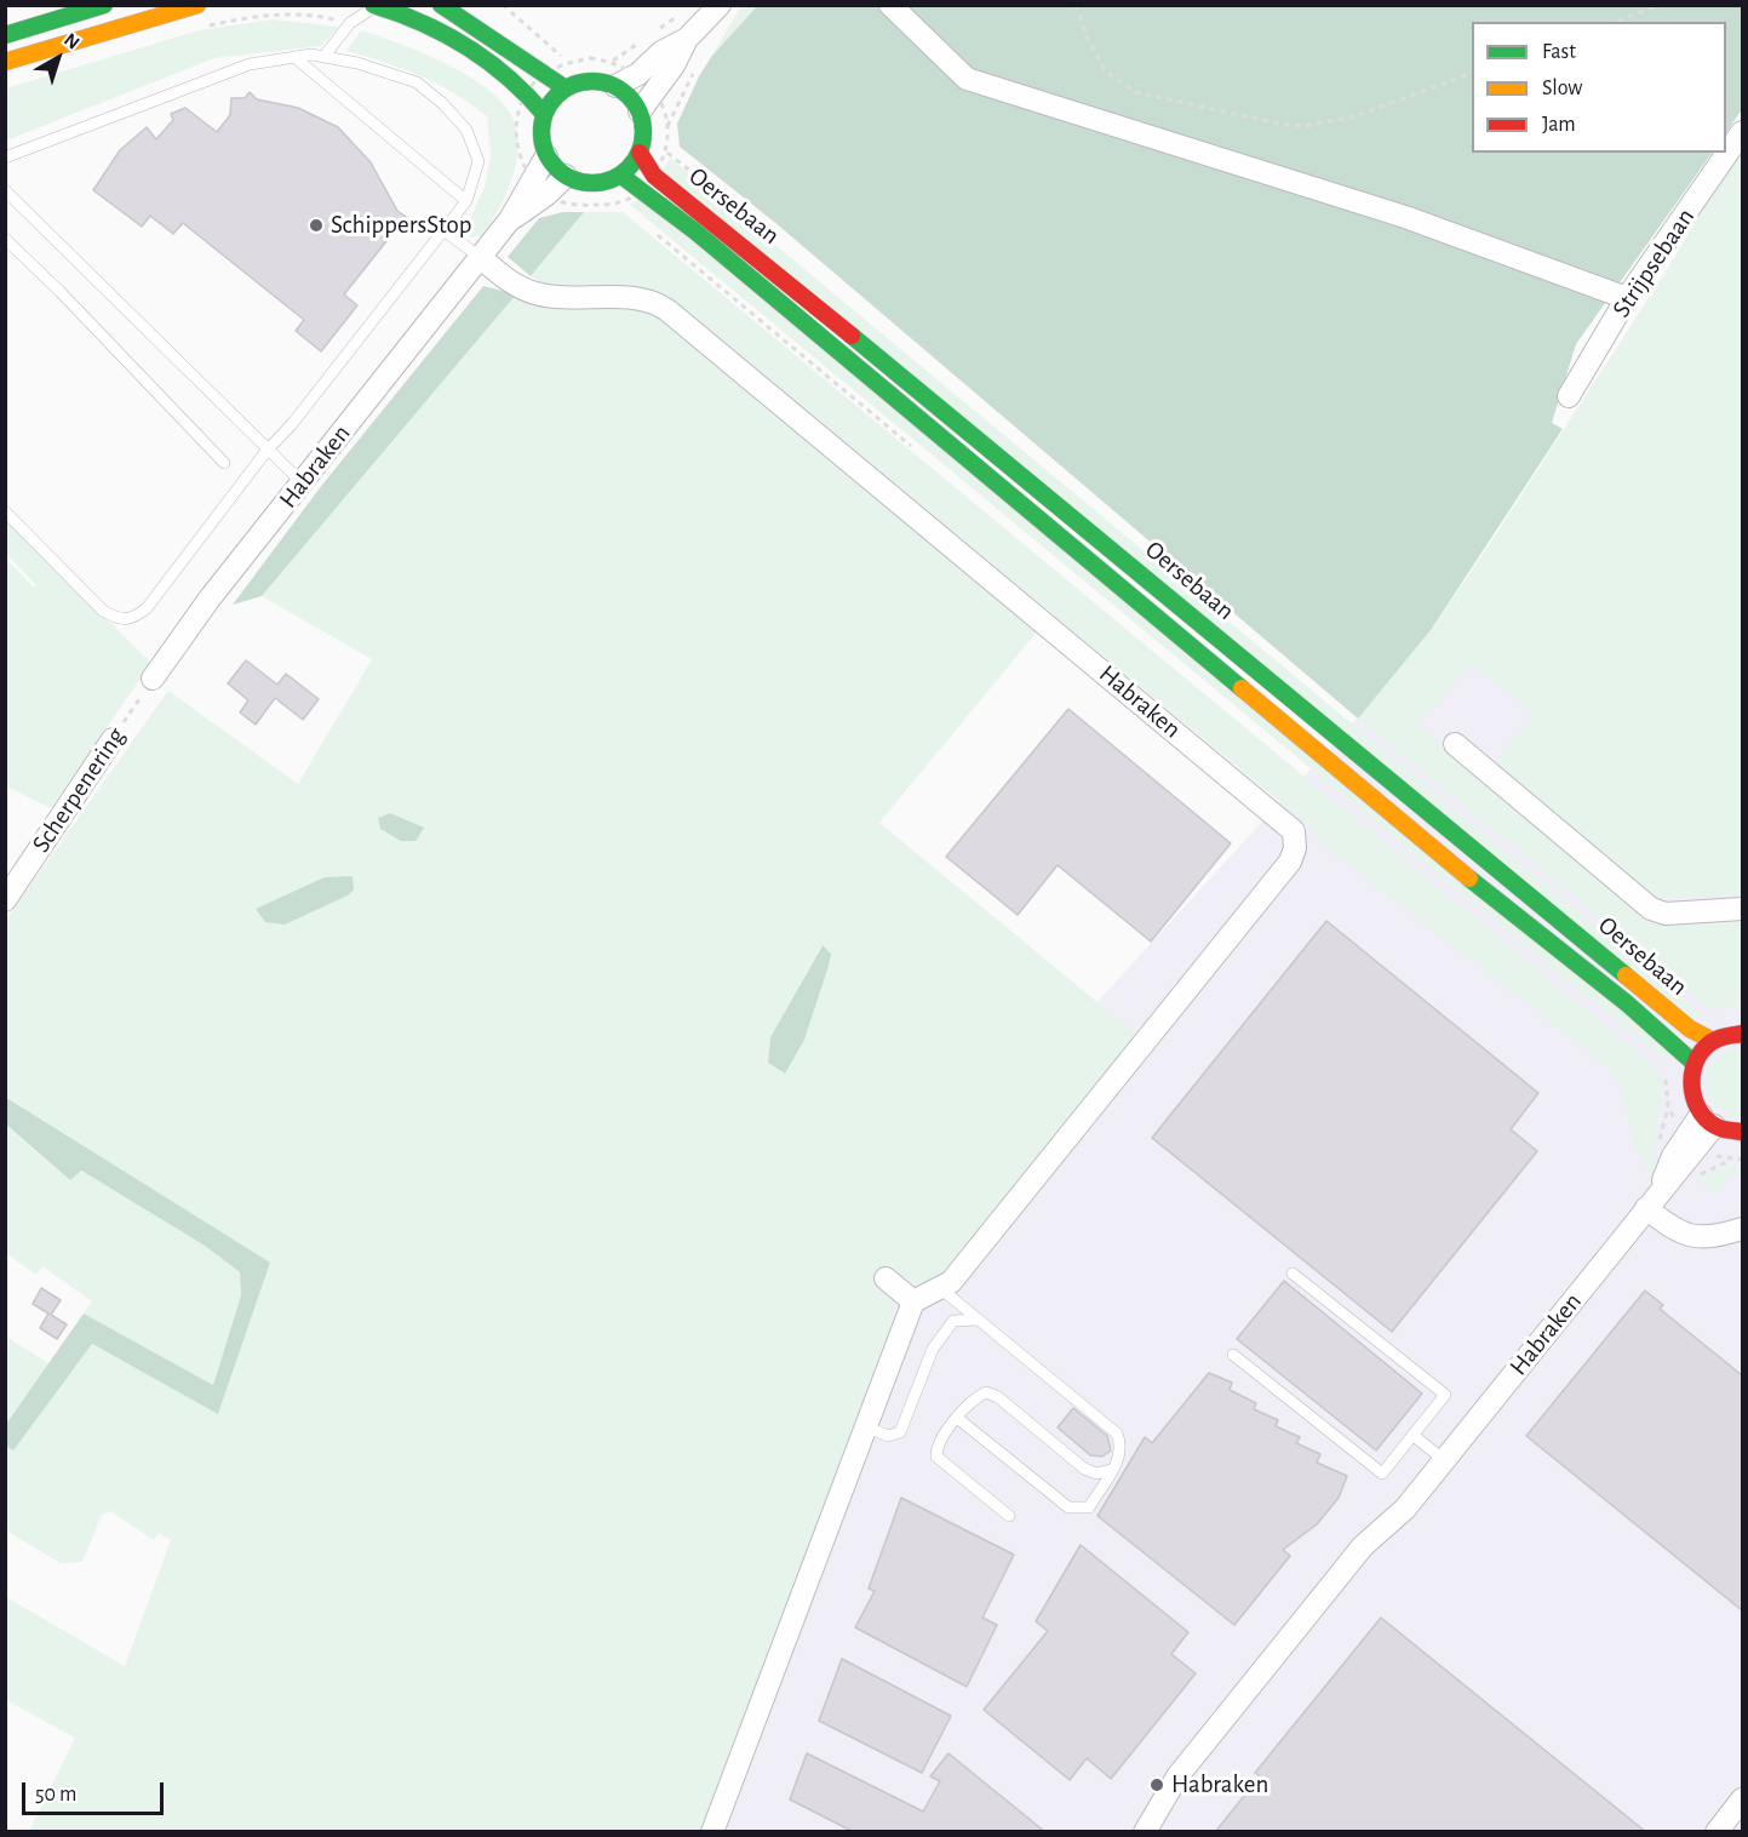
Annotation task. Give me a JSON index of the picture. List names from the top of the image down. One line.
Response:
{"streets":{"main road":["Oersebaan"],"street":["Strijpsebaan","Habraken","Scherpenering"]},"crossings":[["Oersebaan","Habraken"],["Habraken","Scherpenering"]],"places":["SchippersStop","Habraken"],"legend":["Fast","Slow","Jam"],"scale_bar":"50 m","north":"top right"}
